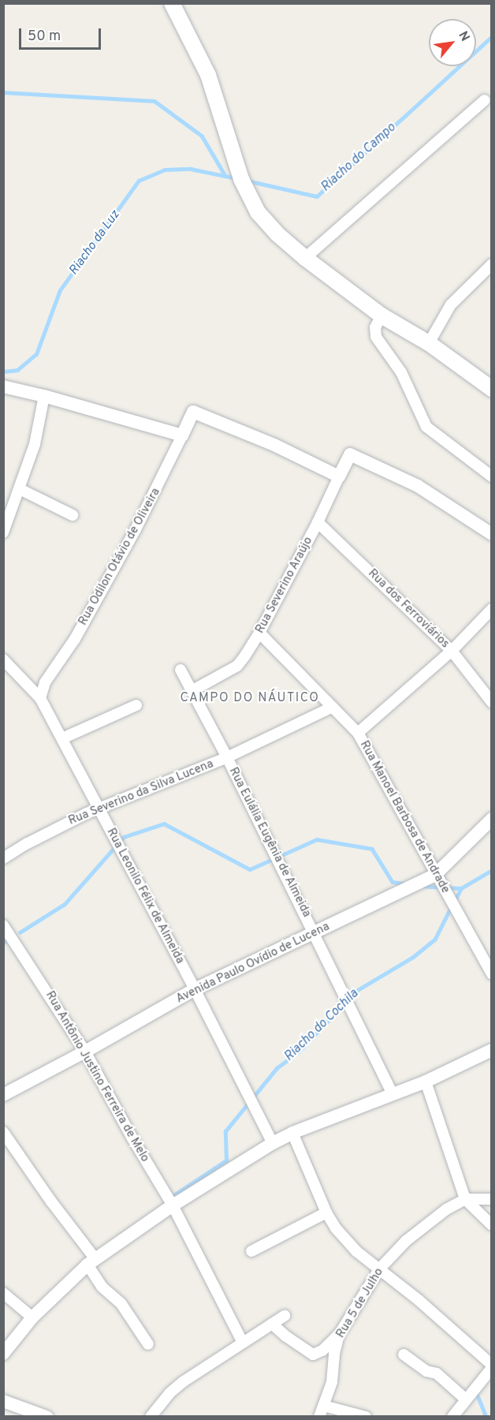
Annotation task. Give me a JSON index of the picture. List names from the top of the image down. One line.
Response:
{"streets":{"street":["Rua Odilon Otávio de Oliveira","Rua Severino Araújo","Rua dos Ferroviários","Rua Severino da Silva Lucena","Rua Manoel Barbosa de Andrade","Rua Eulália Eugênia de Almeida","Rua Leonilo Félix de Almeida","Avenida Paulo Ovídio de Lucena","Rua Antônio Justino Ferreira de Melo","Rua 5 de Julho"]},"crossings":[["Rua Odilon Otávio de Oliveira","Rua Severino Araújo"],["Rua Odilon Otávio de Oliveira","Rua Leonilo Félix de Almeida"],["Rua Severino Araújo","Rua dos Ferroviários"],["Rua Severino Araújo","Rua Manoel Barbosa de Andrade"],["Rua Severino Araújo","Rua Eulália Eugênia de Almeida"],["Rua Severino da Silva Lucena","Rua Manoel Barbosa de Andrade"],["Rua Severino da Silva Lucena","Rua Eulália Eugênia de Almeida"],["Rua Severino da Silva Lucena","Rua Leonilo Félix de Almeida"],["Rua Manoel Barbosa de Andrade","Avenida Paulo Ovídio de Lucena"],["Rua Eulália Eugênia de Almeida","Avenida Paulo Ovídio de Lucena"],["Rua Leonilo Félix de Almeida","Avenida Paulo Ovídio de Lucena"],["Avenida Paulo Ovídio de Lucena","Rua Antônio Justino Ferreira de Melo"]],"districts":["CAMPO DO NÁUTICO"],"water":["Riacho do Campo","Riacho da Luz","Riacho do Cochila"],"scale_bar":"50 m","north":"top right"}
